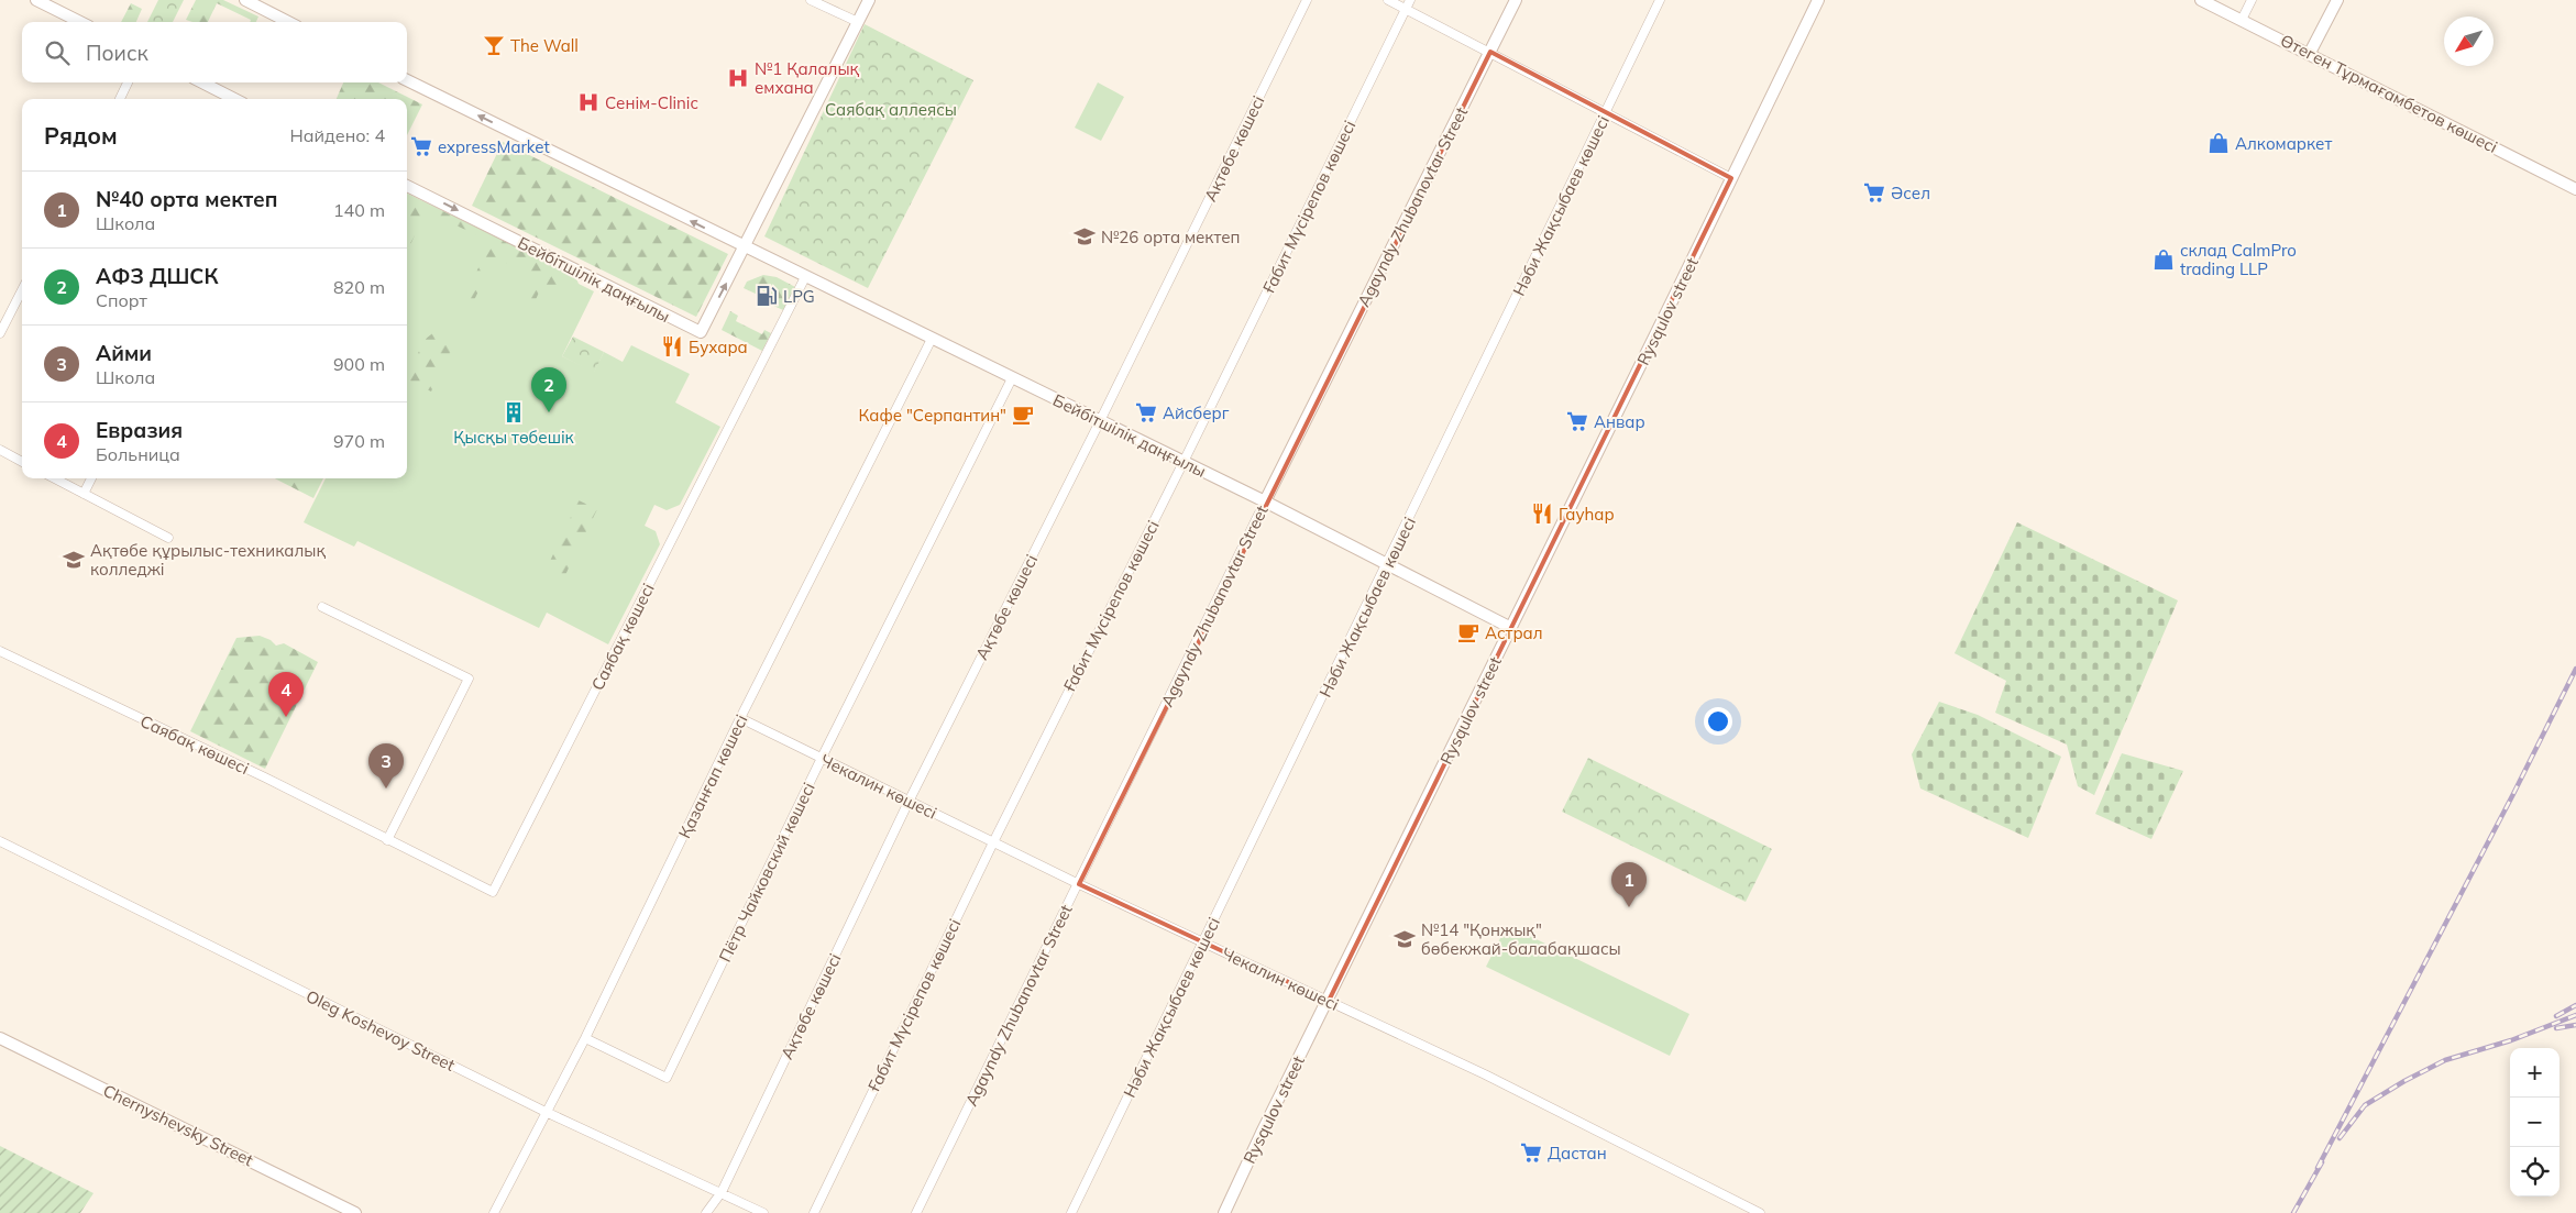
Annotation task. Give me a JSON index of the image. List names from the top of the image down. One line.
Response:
{"streets":{"street":["Өтеген Тұрмағамбетов көшесі","Ақтөбе көшесі","Нәби Жақсыбаев көшесі","Ғабит Мүсірепов көшесі","Agayndy Zhubanovtar Street","Бейбітшілік даңғылы","Rysqulov street","Саябақ көшесі","Қазанғап көшесі","Чекалин көшесі","Пётр Чайковский көшесі","Oleg Koshevoy Street","Chernyshevsky Street"]},"crossings":[["Ақтөбе көшесі","Бейбітшілік даңғылы"],["Ақтөбе көшесі","Чекалин көшесі"],["Ақтөбе көшесі","Oleg Koshevoy Street"],["Нәби Жақсыбаев көшесі","Бейбітшілік даңғылы"],["Нәби Жақсыбаев көшесі","Чекалин көшесі"],["Ғабит Мүсірепов көшесі","Бейбітшілік даңғылы"],["Ғабит Мүсірепов көшесі","Чекалин көшесі"],["Agayndy Zhubanovtar Street","Бейбітшілік даңғылы"],["Agayndy Zhubanovtar Street","Чекалин көшесі"],["Бейбітшілік даңғылы","Rysqulov street"],["Бейбітшілік даңғылы","Саябақ көшесі"],["Бейбітшілік даңғылы","Қазанғап көшесі"],["Бейбітшілік даңғылы","Пётр Чайковский көшесі"],["Rysqulov street","Чекалин көшесі"],["Қазанғап көшесі","Чекалин көшесі"],["Қазанғап көшесі","Пётр Чайковский көшесі"],["Қазанғап көшесі","Oleg Koshevoy Street"],["Чекалин көшесі","Пётр Чайковский көшесі"]],"parks":["Саябақ аллеясы"],"places":{"bar":["The Wall"],"hospital":["№1 Қалалық емхана","Сенім-Clinic"],"shop":["Алкомаркет","склад CalmPro trading LLP"],"supermarket":["expressMarket","Əсел","Айсберг","Анвар","Дастан"],"school or university":["№26 орта мектеп","Ақтөбе құрылыс-техникалық колледжі","№14 \"Қонжық\" бөбекжай-балабақшасы"],"fuel station":["LPG"],"restaurant":["Бухара","Гауhар"],"building":["Қысқы төбешік"],"cafe":["Кафе \"Серпантин\"","Астрал"]},"north":"bottom left","page":{"search":"Поиск","heading":["Рядом","Найдено: 4"],"list":[{"mark":"1","name":"№40 орта мектеп","note":"Школа","value":"140 m"},{"mark":"2","name":"АФЗ ДШСК","note":"Спорт","value":"820 m"},{"mark":"3","name":"Айми","note":"Школа","value":"900 m"},{"mark":"4","name":"Евразия","note":"Больница","value":"970 m"}],"pins":["2","4","3","1"],"map_buttons":["+","−"]}}
